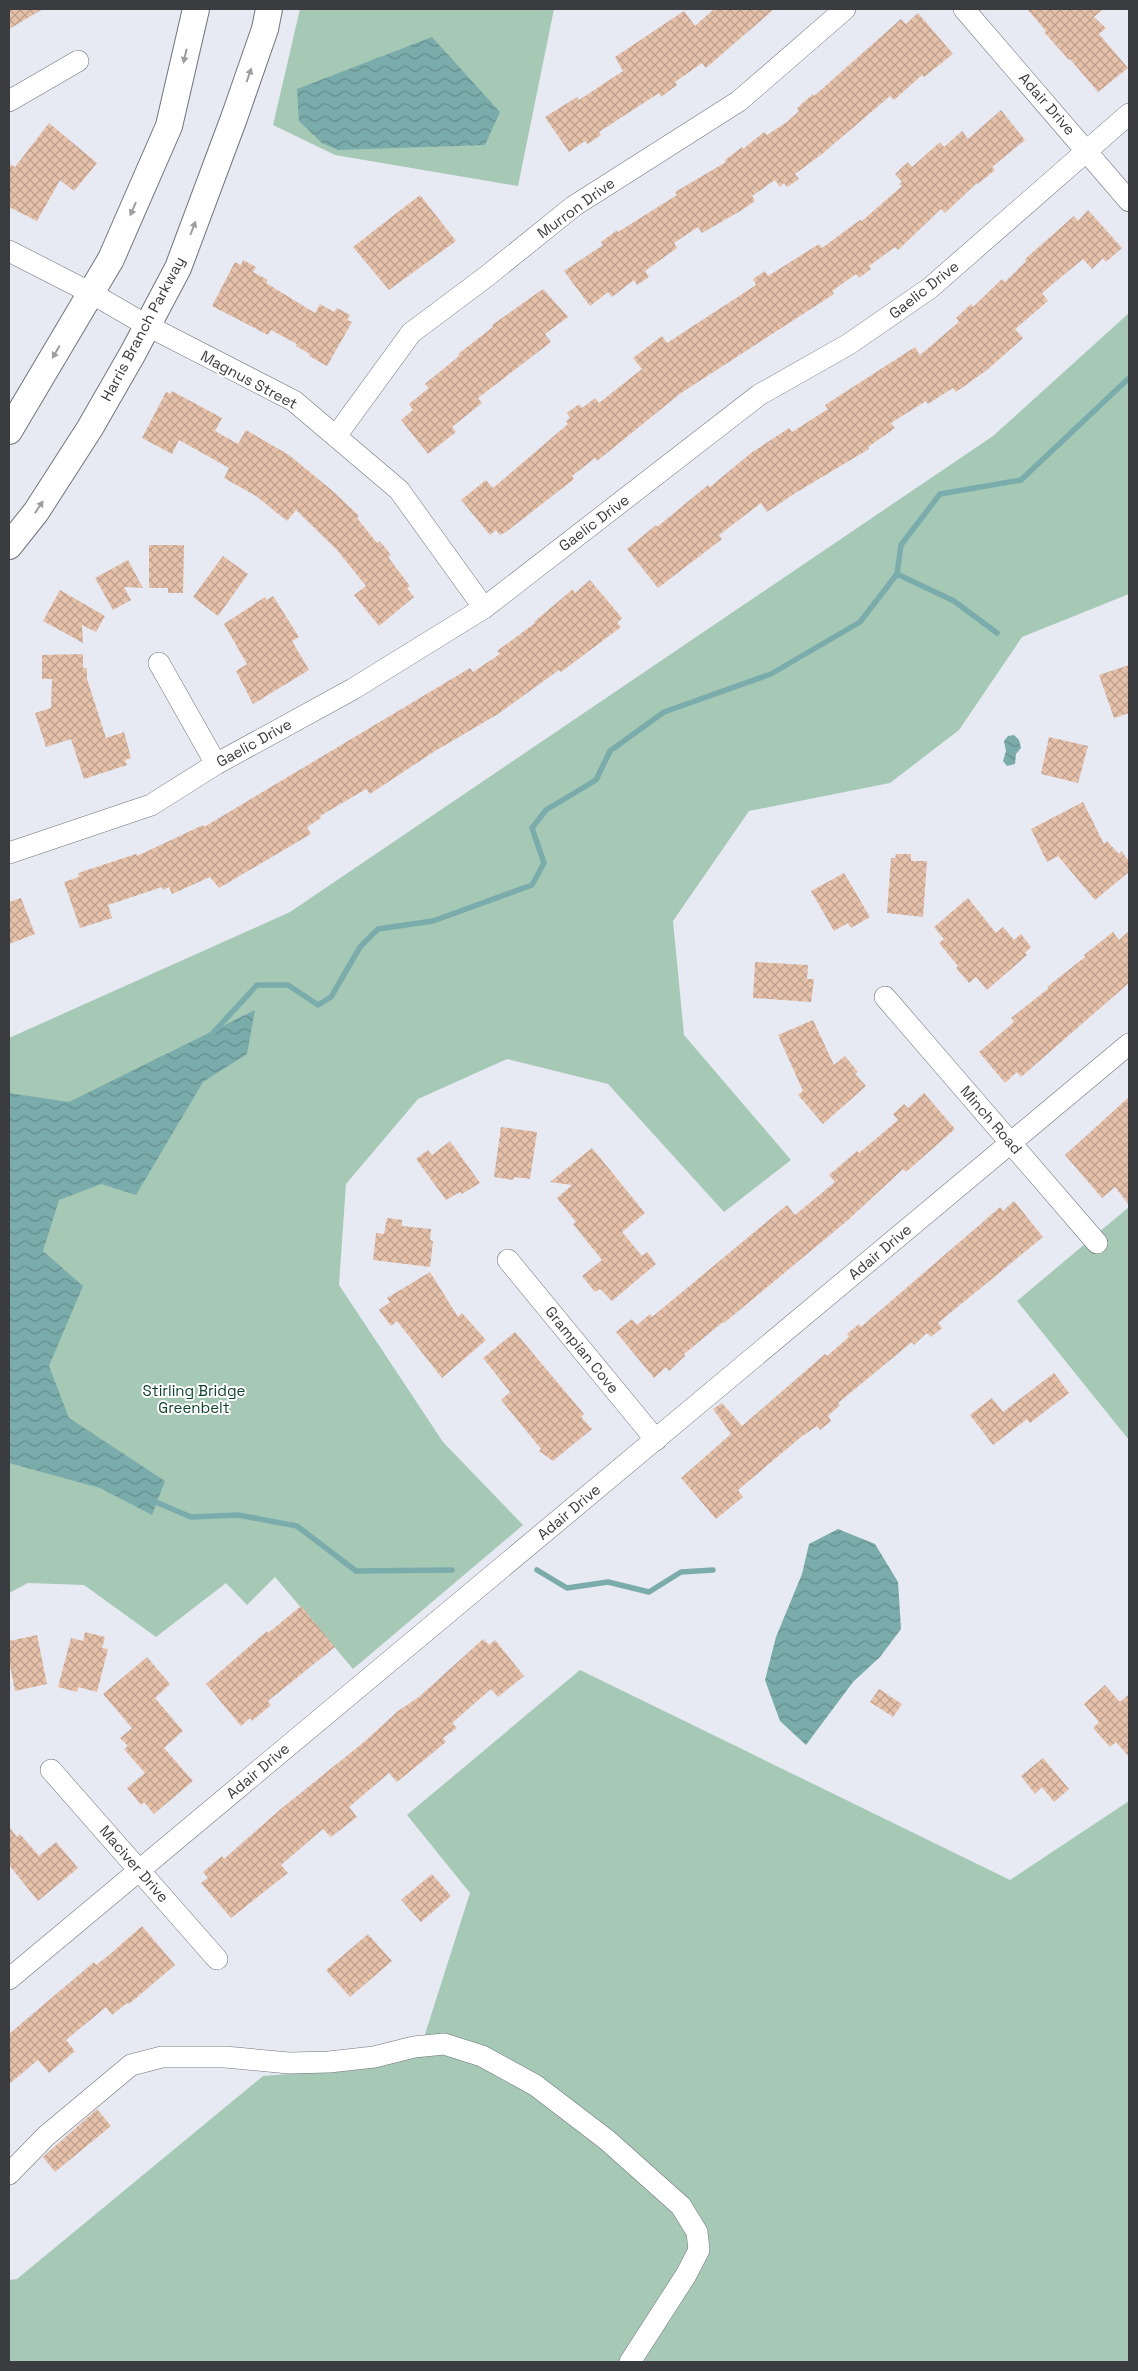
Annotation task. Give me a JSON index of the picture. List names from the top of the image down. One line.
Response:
{"streets":{"main road":["Harris Branch Parkway"],"street":["Adair Drive","Murron Drive","Gaelic Drive","Magnus Street","Minch Road","Grampian Cove","Maciver Drive"]},"crossings":[["Adair Drive","Gaelic Drive"],["Adair Drive","Minch Road"],["Adair Drive","Grampian Cove"],["Adair Drive","Maciver Drive"],["Murron Drive","Magnus Street"],["Gaelic Drive","Magnus Street"],["Harris Branch Parkway","Magnus Street"]],"parks":["Stirling Bridge Greenbelt"]}
